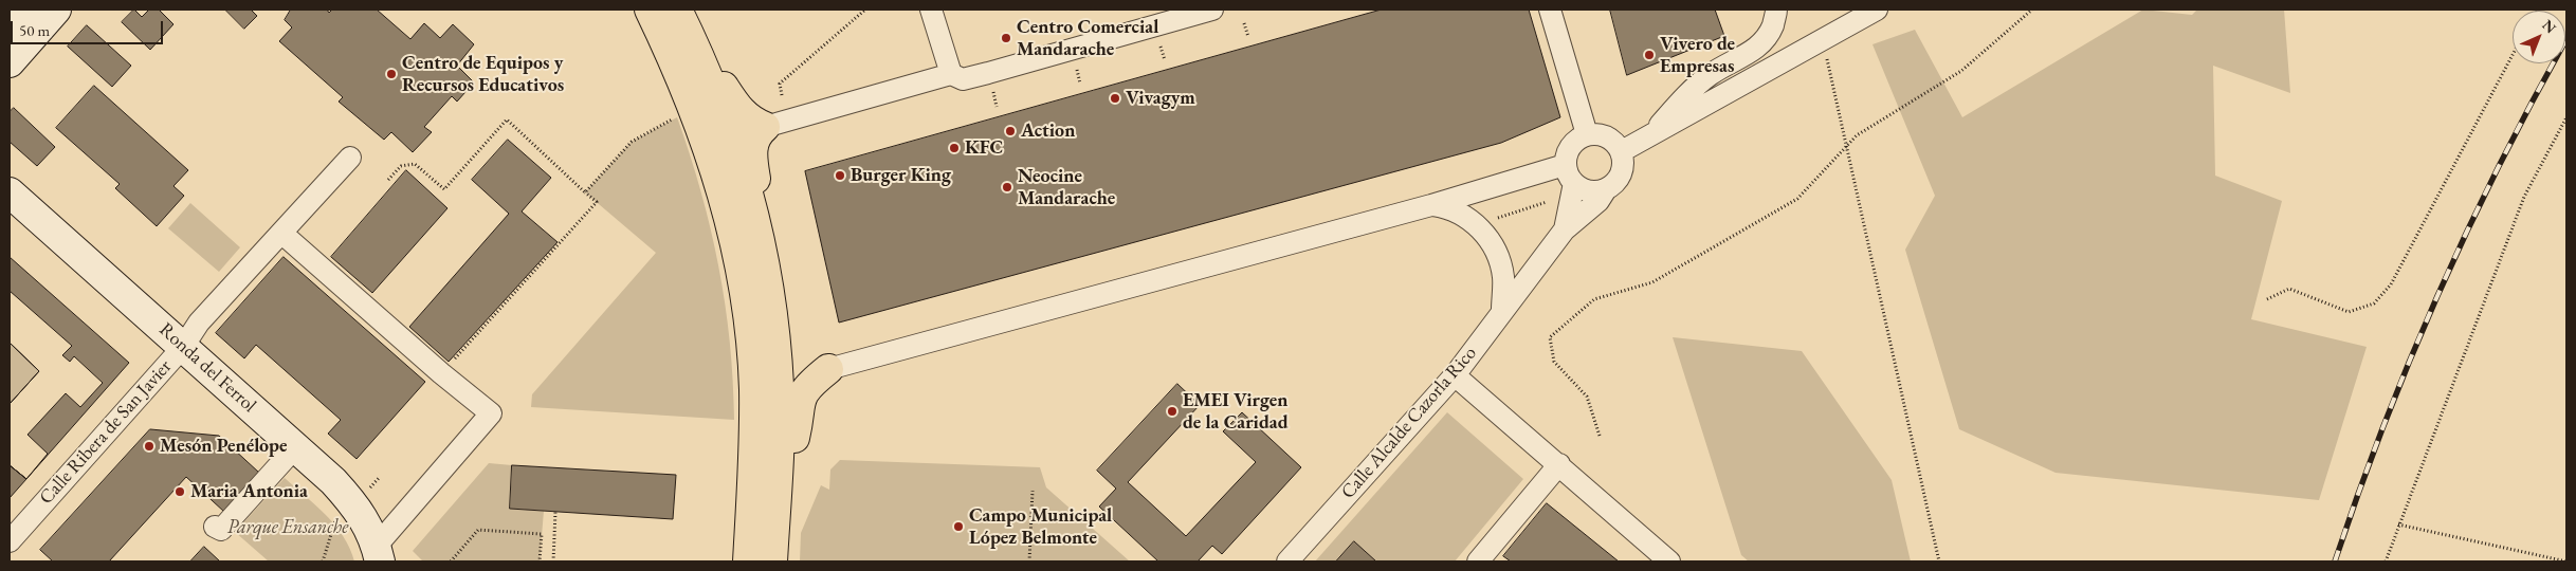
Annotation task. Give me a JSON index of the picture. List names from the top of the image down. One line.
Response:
{"streets":{"street":["Ronda del Ferrol","Calle Alcalde Cazorla Rico","Calle Ribera de San Javier"]},"crossings":[["Ronda del Ferrol","Calle Ribera de San Javier"]],"parks":["Parque Ensanche"],"places":["Centro Comercial Mandarache","Vivero de Empresas","Centro de Equipos y Recursos Educativos","Vivagym","Action","KFC","Burger King","Neocine Mandarache","EMEI Virgen de la Caridad","Mesón Penélope","Maria Antonia","Campo Municipal López Belmonte"],"scale_bar":"50 m","north":"top right"}
